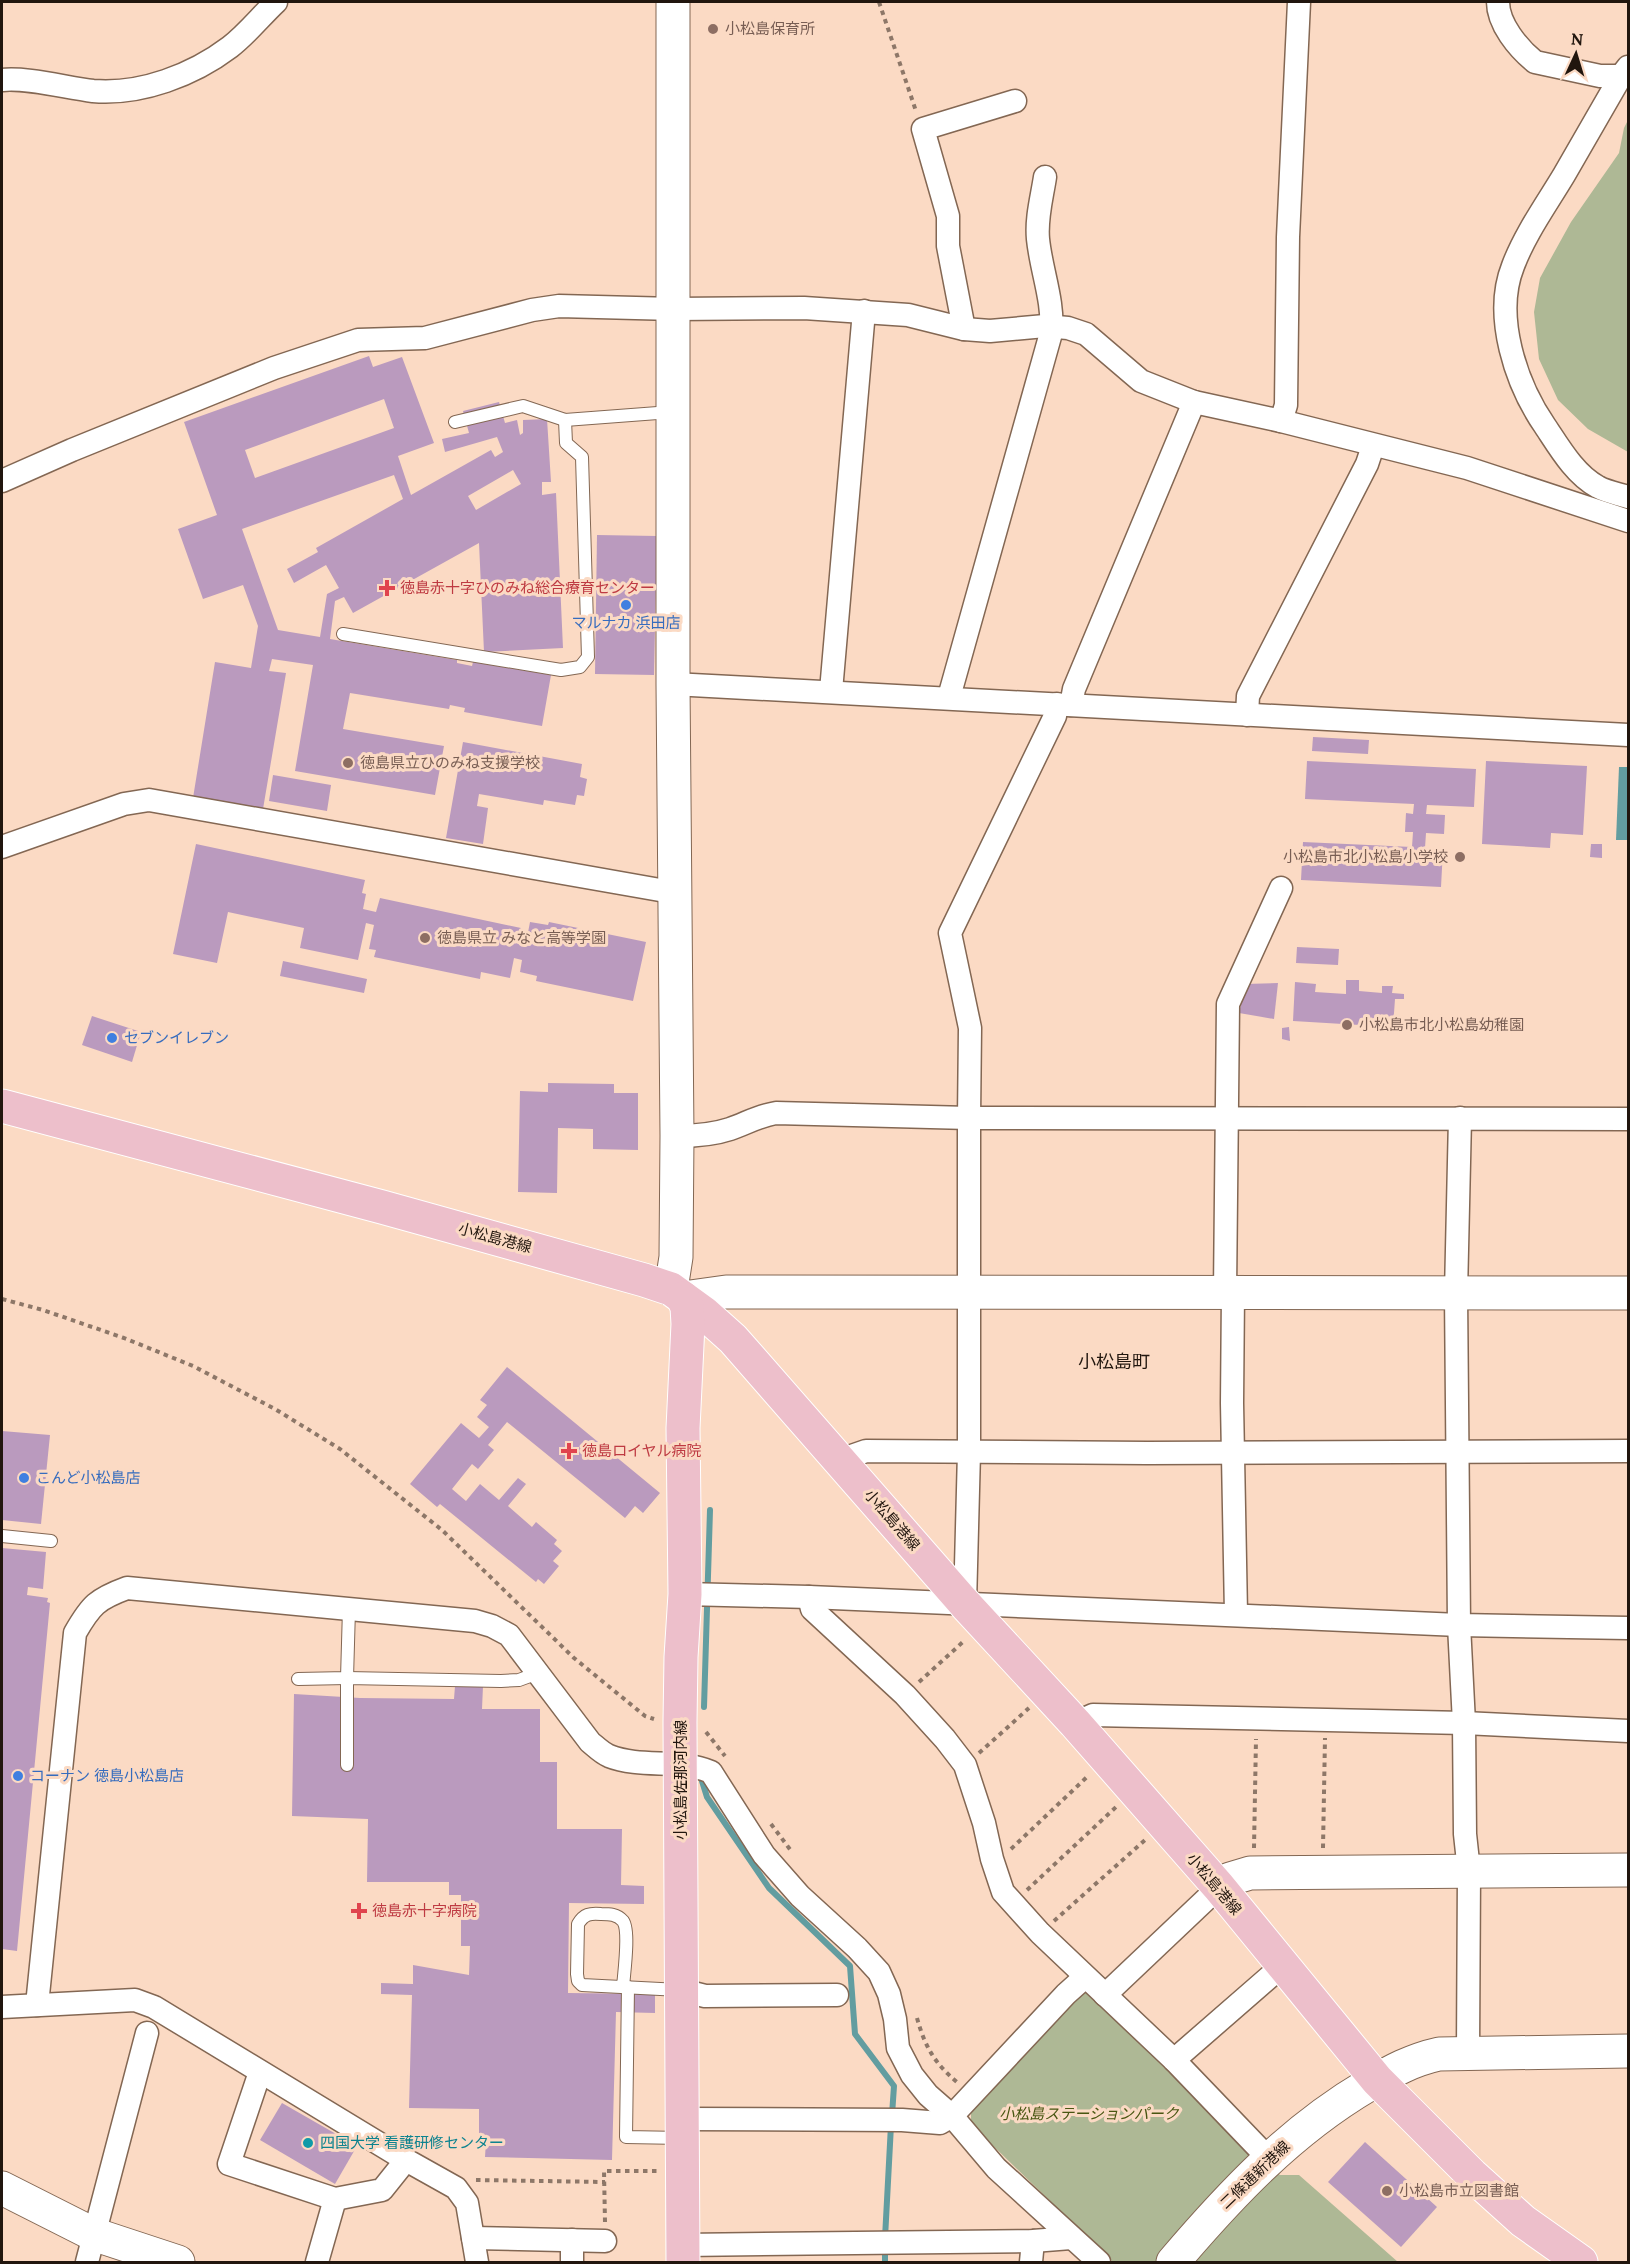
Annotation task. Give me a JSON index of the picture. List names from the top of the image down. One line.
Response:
{"streets":{"main road":["小松島港線","小松島佐那河内線"],"street":["二條通新港線"]},"crossings":[["小松島港線","小松島佐那河内線"],["小松島港線","二條通新港線"]],"districts":["小松島町"],"parks":["小松島ステーションパーク"],"places":{"other":["小松島保育所","マルナカ 浜田店","徳島県立ひのみね支援学校","小松島市北小松島小学校","徳島県立 みなと高等学園","小松島市北小松島幼稚園","セブンイレブン","こんど小松島店","コーナン 徳島小松島店","四国大学 看護研修センター","小松島市立図書館"],"health":["徳島赤十字ひのみね総合療育センター","徳島ロイヤル病院","徳島赤十字病院"]},"north":"top"}
